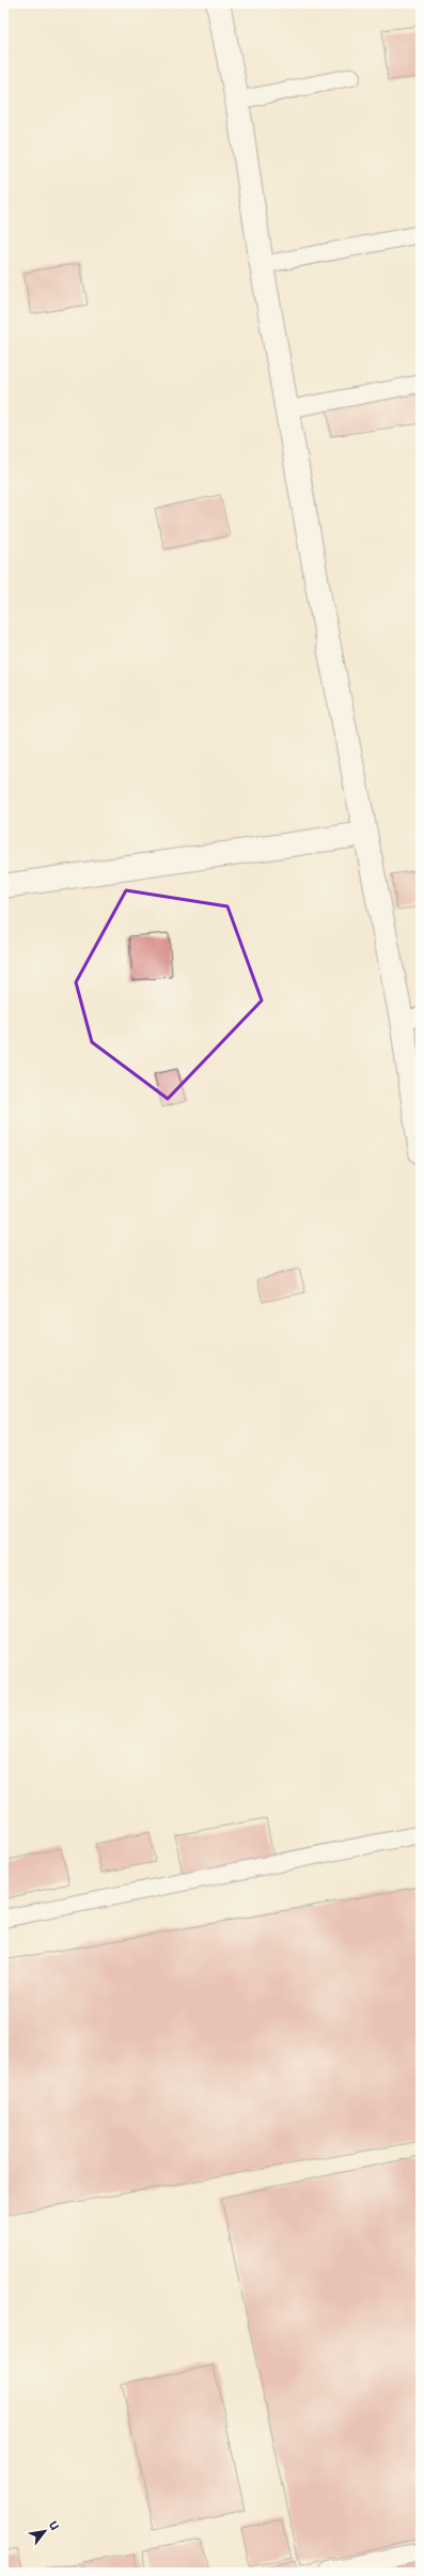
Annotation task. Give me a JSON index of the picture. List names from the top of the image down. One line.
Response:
{"north":"top right"}
